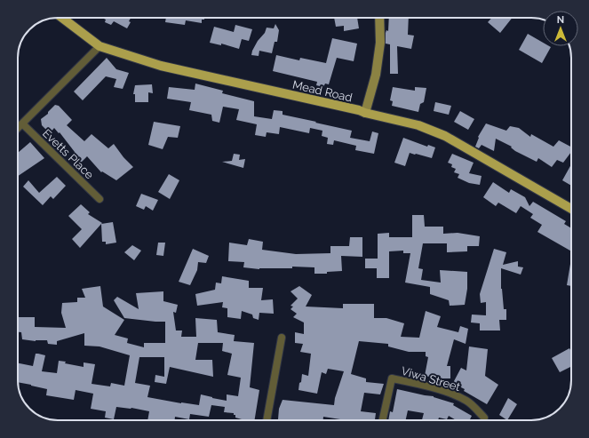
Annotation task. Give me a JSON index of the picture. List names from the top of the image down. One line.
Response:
{"streets":{"main road":["Mead Road"],"street":["Evetts Place","Viwa Street"]},"north":"top"}
